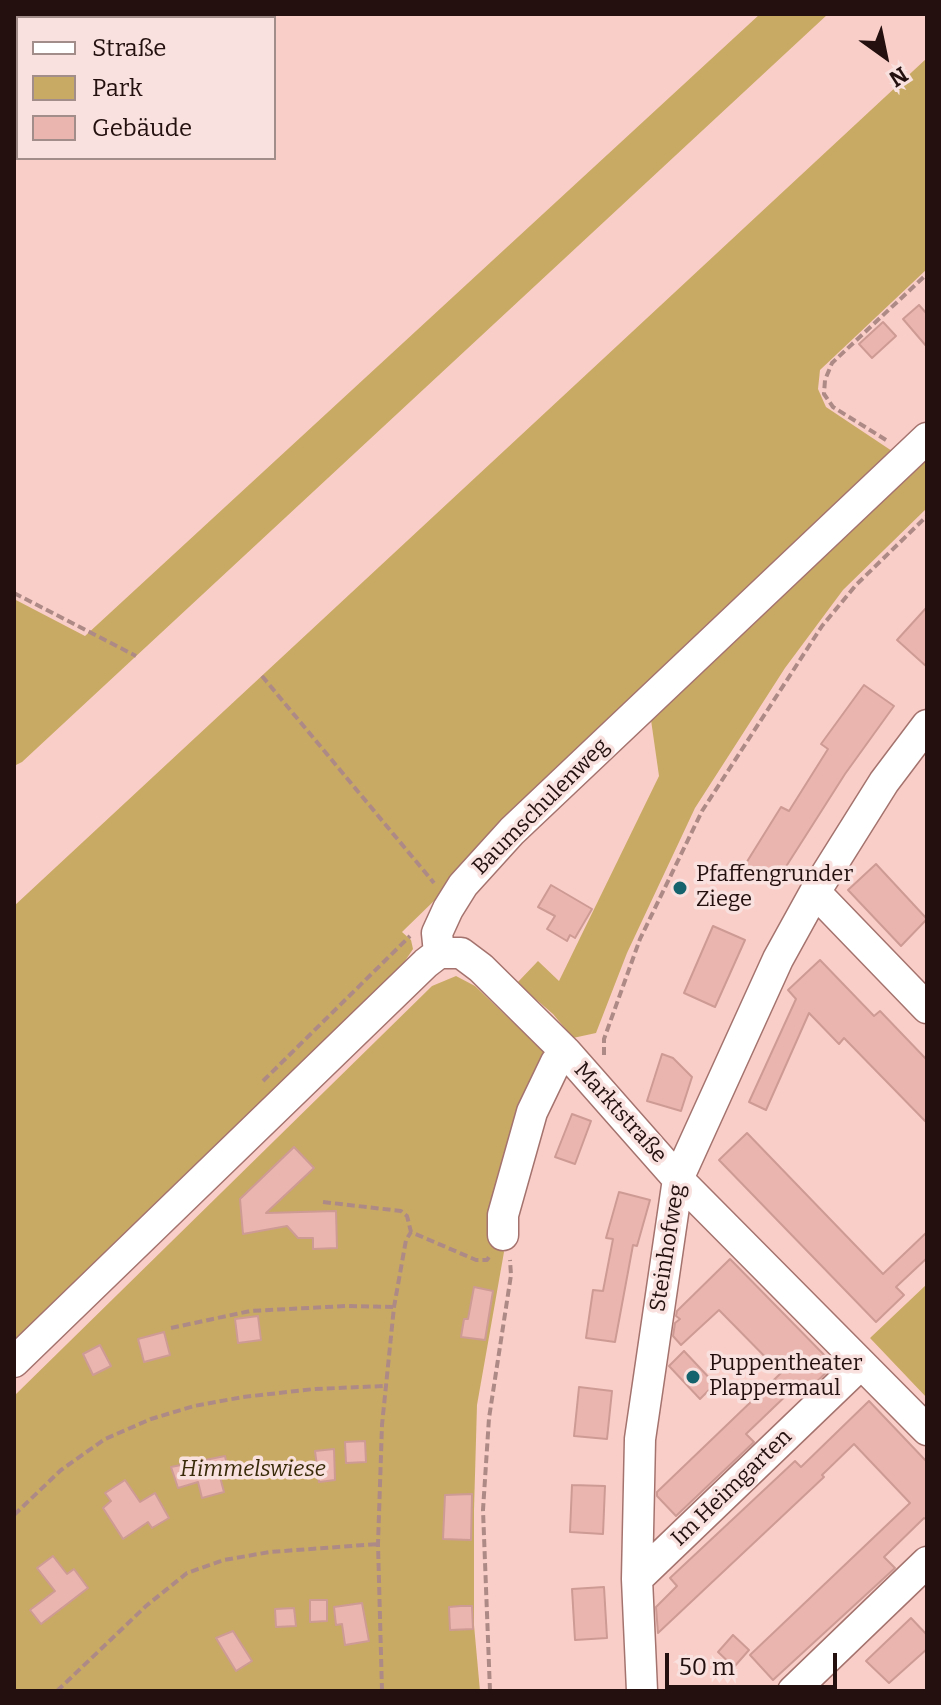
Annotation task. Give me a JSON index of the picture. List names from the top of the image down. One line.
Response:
{"streets":{"street":["Baumschulenweg","Marktstraße","Steinhofweg","Im Heimgarten"]},"crossings":[["Baumschulenweg","Marktstraße"],["Marktstraße","Steinhofweg"],["Marktstraße","Im Heimgarten"],["Steinhofweg","Im Heimgarten"]],"parks":["Himmelswiese"],"places":["Pfaffengrunder Ziege","Puppentheater Plappermaul"],"legend":["Straße","Park","Gebäude"],"scale_bar":"50 m","north":"bottom right"}
